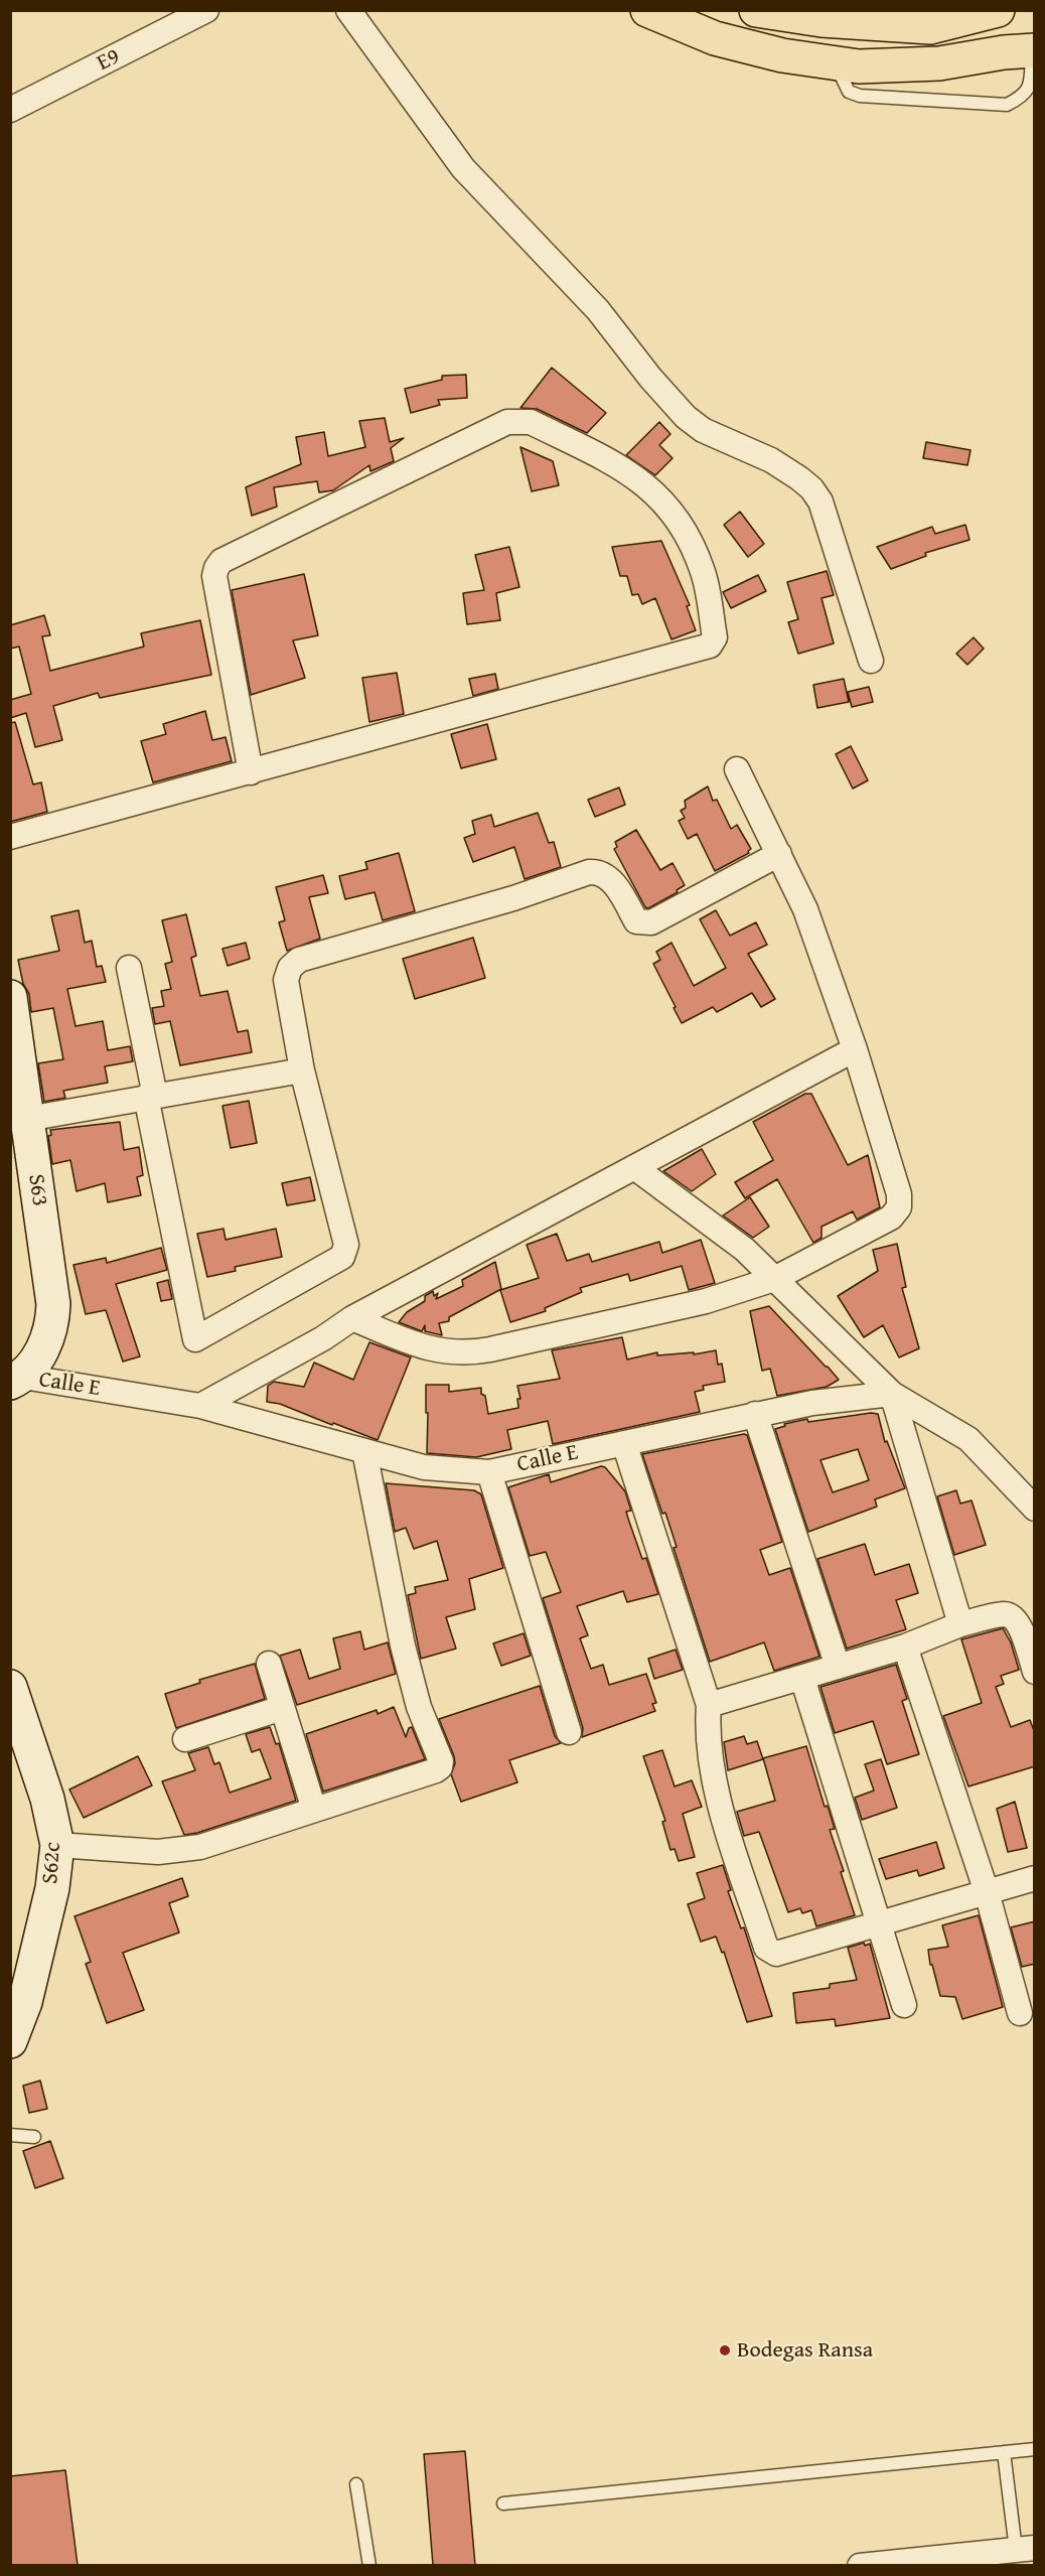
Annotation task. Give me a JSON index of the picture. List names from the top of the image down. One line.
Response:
{"streets":{"main road":["S63","S62c"],"street":["E9","Calle E"]},"crossings":[["S63","Calle E"]],"places":["Bodegas Ransa"]}
